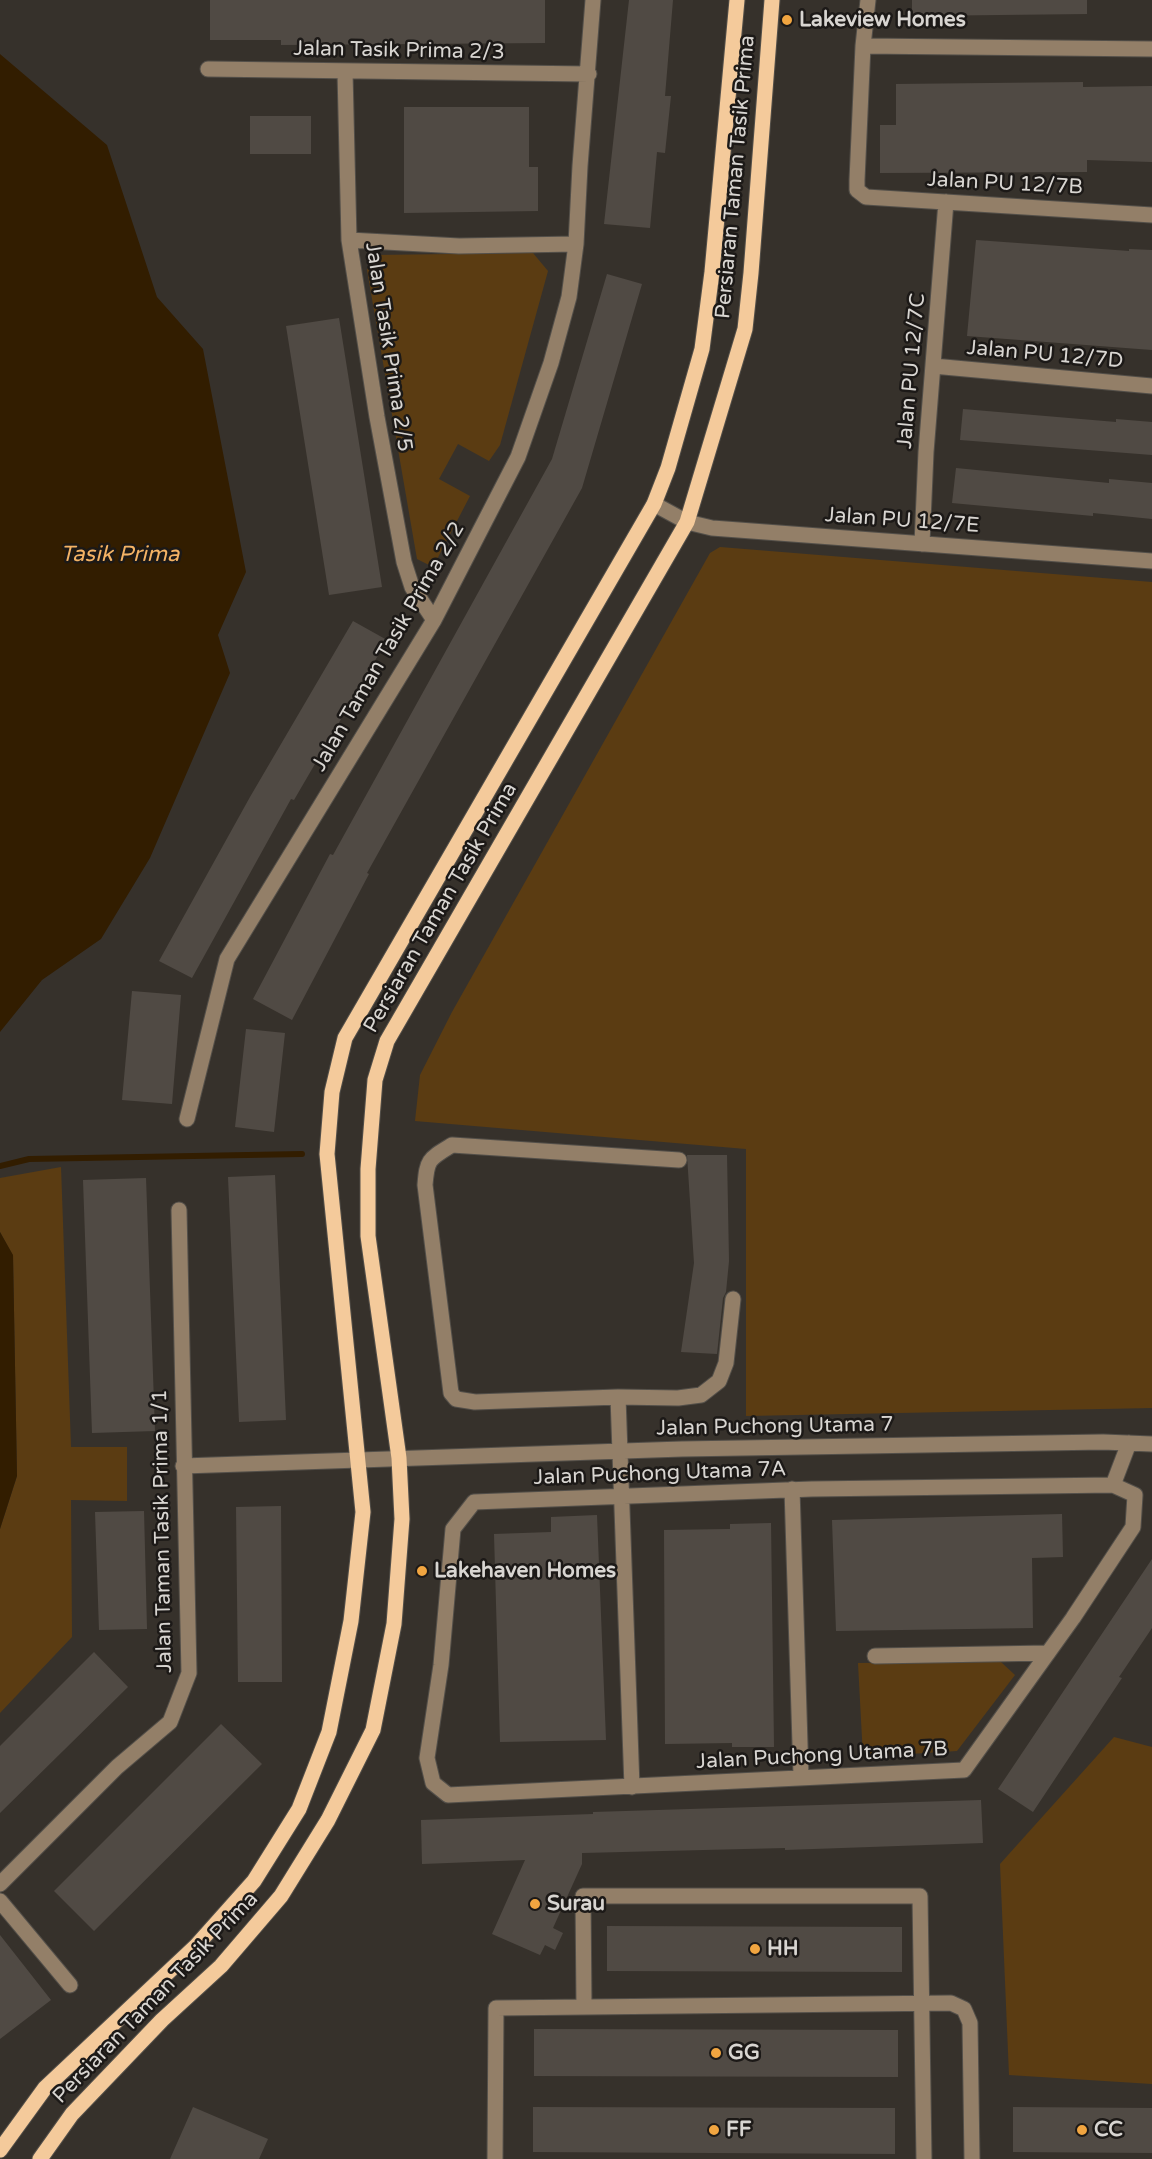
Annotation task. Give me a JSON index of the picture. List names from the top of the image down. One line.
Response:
{"streets":{"main road":["Persiaran Taman Tasik Prima"],"street":["Jalan Tasik Prima 2/3","Jalan PU 12/7B","Jalan Tasik Prima 2/5","Jalan PU 12/7D","Jalan PU 12/7C","Jalan PU 12/7E","Jalan Taman Tasik Prima 2/2","Jalan Puchong Utama 7","Jalan Puchong Utama 7A","Jalan Taman Tasik Prima 1/1","Jalan Puchong Utama 7B"]},"crossings":[["Jalan Tasik Prima 2/3","Jalan Tasik Prima 2/5"],["Jalan Tasik Prima 2/3","Jalan Taman Tasik Prima 2/2"],["Persiaran Taman Tasik Prima","Jalan PU 12/7E"],["Persiaran Taman Tasik Prima","Jalan Puchong Utama 7"],["Jalan PU 12/7B","Jalan PU 12/7C"],["Jalan Tasik Prima 2/5","Jalan Taman Tasik Prima 2/2"],["Jalan PU 12/7D","Jalan PU 12/7C"],["Jalan PU 12/7C","Jalan PU 12/7E"],["Jalan Puchong Utama 7","Jalan Taman Tasik Prima 1/1"],["Jalan Puchong Utama 7A","Jalan Puchong Utama 7B"]],"water":["Tasik Prima"],"places":["Lakeview Homes","Lakehaven Homes","Surau","HH","GG","FF","CC"]}
